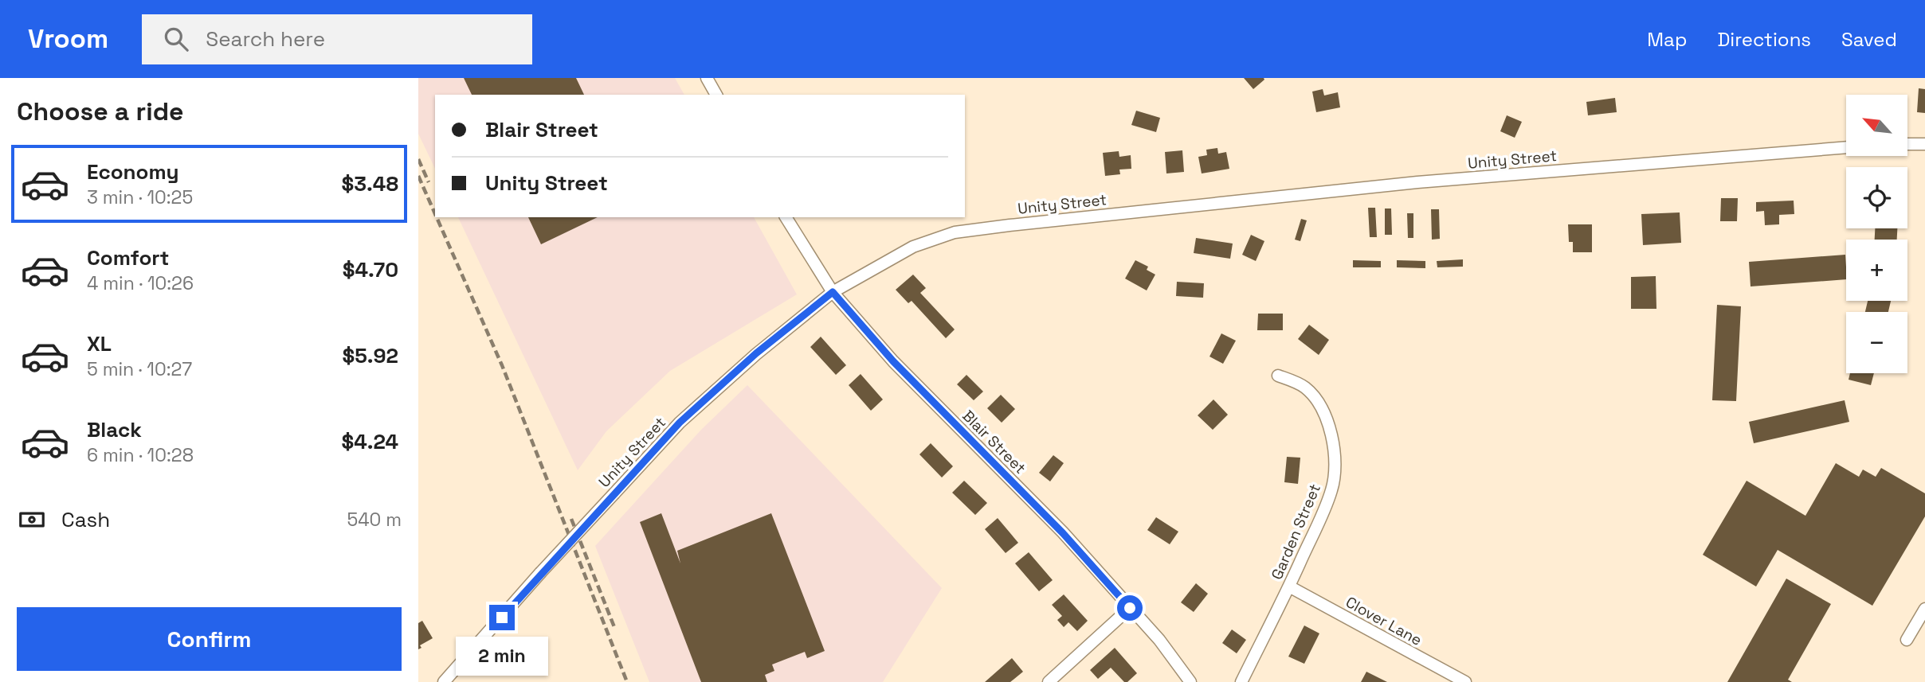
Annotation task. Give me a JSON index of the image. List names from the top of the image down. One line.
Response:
{"streets":{"street":["Unity Street","Blair Street","Garden Street","Clover Lane"]},"crossings":[["Unity Street","Blair Street"],["Garden Street","Clover Lane"]],"north":"top left","page":{"header":"Vroom","search":"Search here","nav":["Map","Directions","Saved"],"heading":"Choose a ride","map_buttons":["+","−"],"banner":["Blair Street","Unity Street"],"list":[{"name":"Economy","note":"3 min · 10:25","value":"$3.48"},{"name":"Comfort","note":"4 min · 10:26","value":"$4.70"},{"name":"XL","note":"5 min · 10:27","value":"$5.92"},{"name":"Black","note":"6 min · 10:28","value":"$4.24"}],"pay":["Cash","540 m"],"buttons":"Confirm","bubble":"2 min"}}
